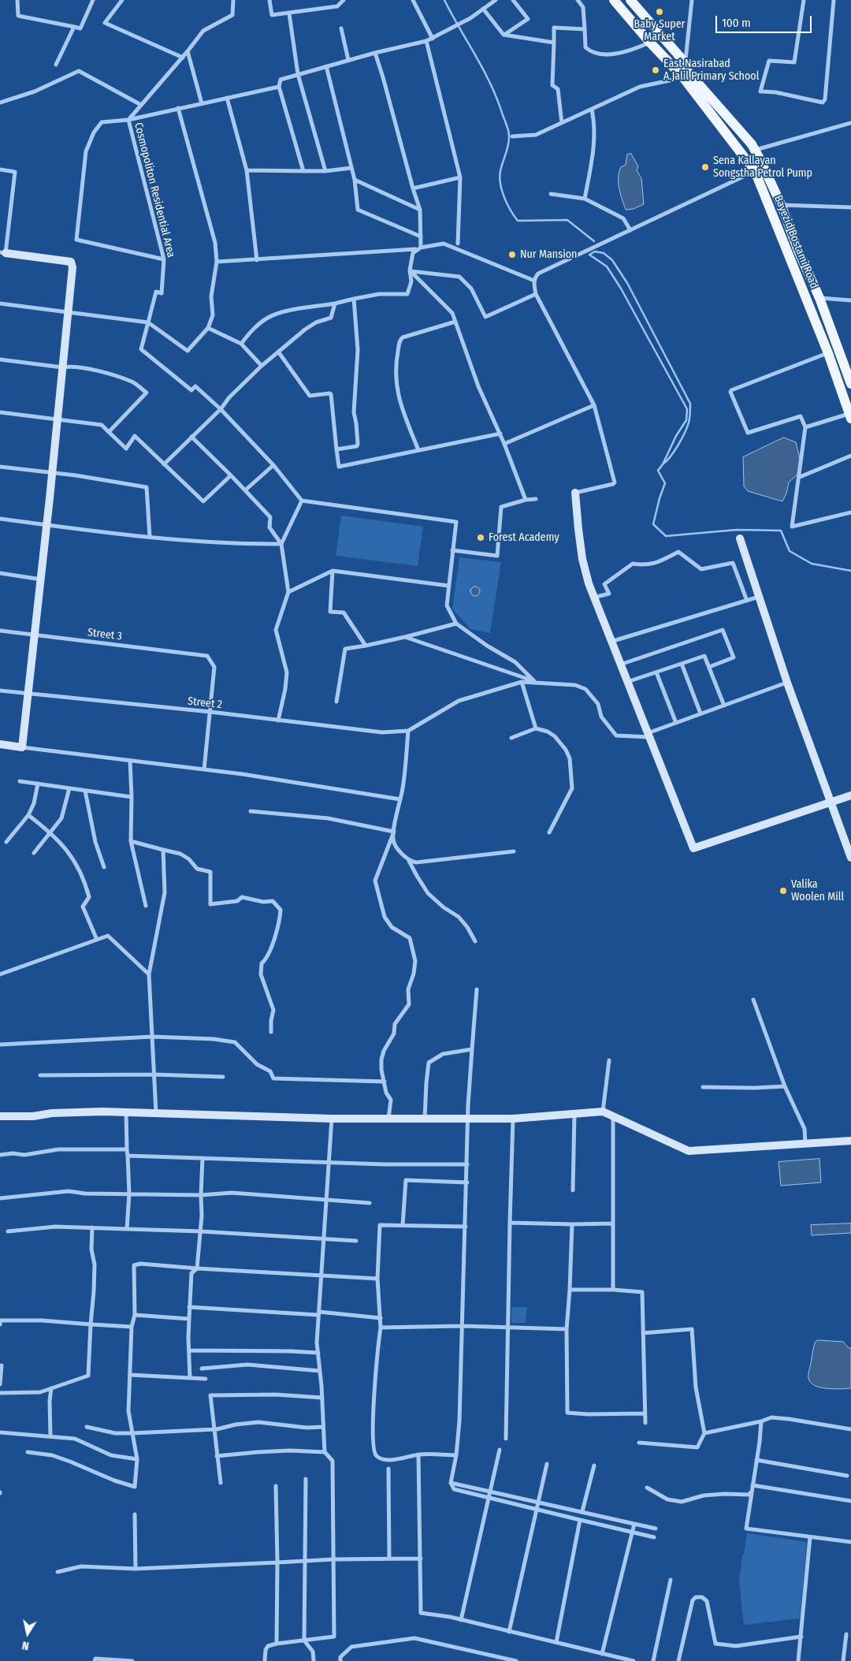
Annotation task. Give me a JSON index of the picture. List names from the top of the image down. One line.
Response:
{"streets":{"main road":["Bayezid Bostami Road"],"street":["Cosmopoliton Residential Area","Street 3","Street 2"]},"crossings":[["Street 3","Street 2"]],"places":["Baby Super Market","East Nasirabad A.Jalil Primary School","Sena Kallayan Songstha Petrol Pump","Nur Mansion","Forest Academy","Valika Woolen Mill"],"scale_bar":"100 m","north":"bottom"}
